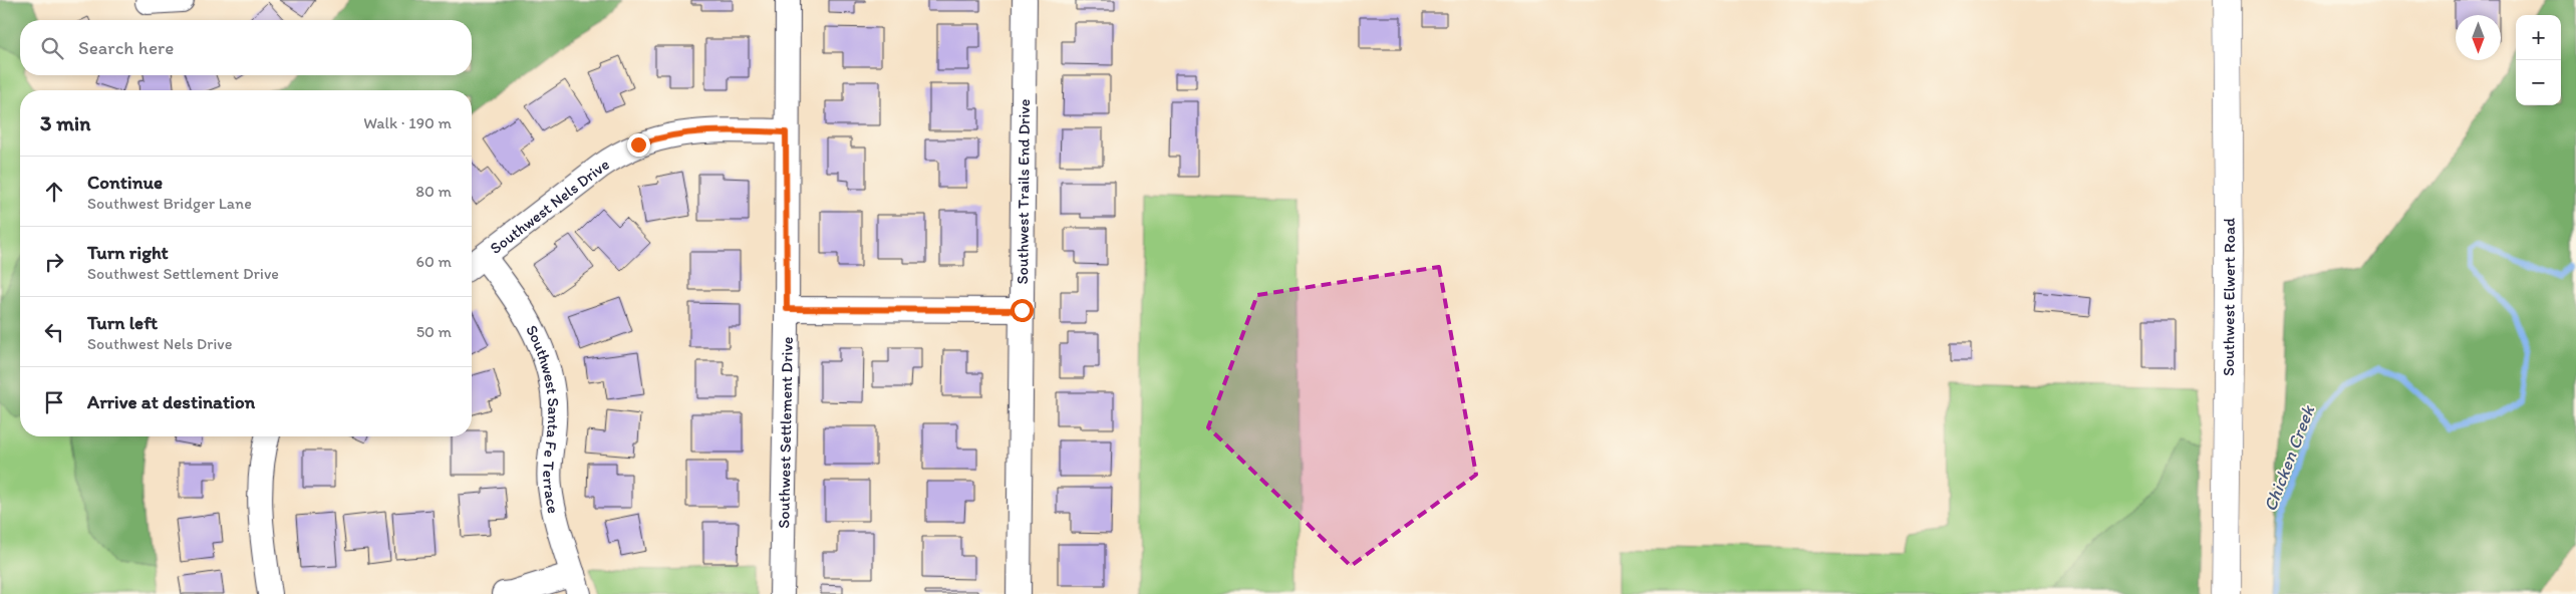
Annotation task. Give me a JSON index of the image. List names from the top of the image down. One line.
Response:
{"streets":{"main road":["Southwest Elwert Road"],"street":["Southwest Trails End Drive","Southwest Nels Drive","Southwest Santa Fe Terrace","Southwest Settlement Drive"]},"crossings":[["Southwest Nels Drive","Southwest Santa Fe Terrace"],["Southwest Nels Drive","Southwest Settlement Drive"]],"water":["Chicken Creek"],"north":"bottom","page":{"map_buttons":["+","−"],"search":"Search here","heading":["3 min","Walk · 190 m"],"list":[["Continue","Southwest Bridger Lane","80 m"],["Turn right","Southwest Settlement Drive","60 m"],["Turn left","Southwest Nels Drive","50 m"],"Arrive at destination"]}}
